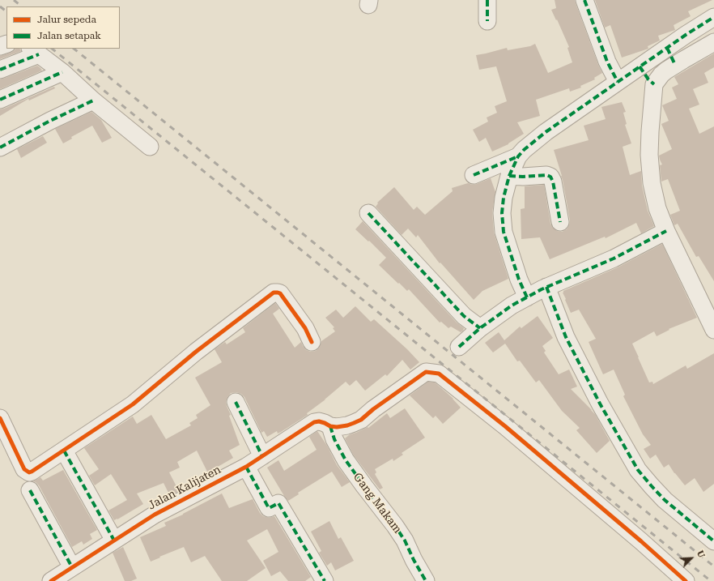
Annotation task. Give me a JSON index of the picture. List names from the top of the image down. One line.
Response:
{"streets":{"street":["Jalan Kalijaten","Gang Makam"]},"crossings":[["Jalan Kalijaten","Gang Makam"]],"legend":["Jalur sepeda","Jalan setapak"],"north":"top right"}
